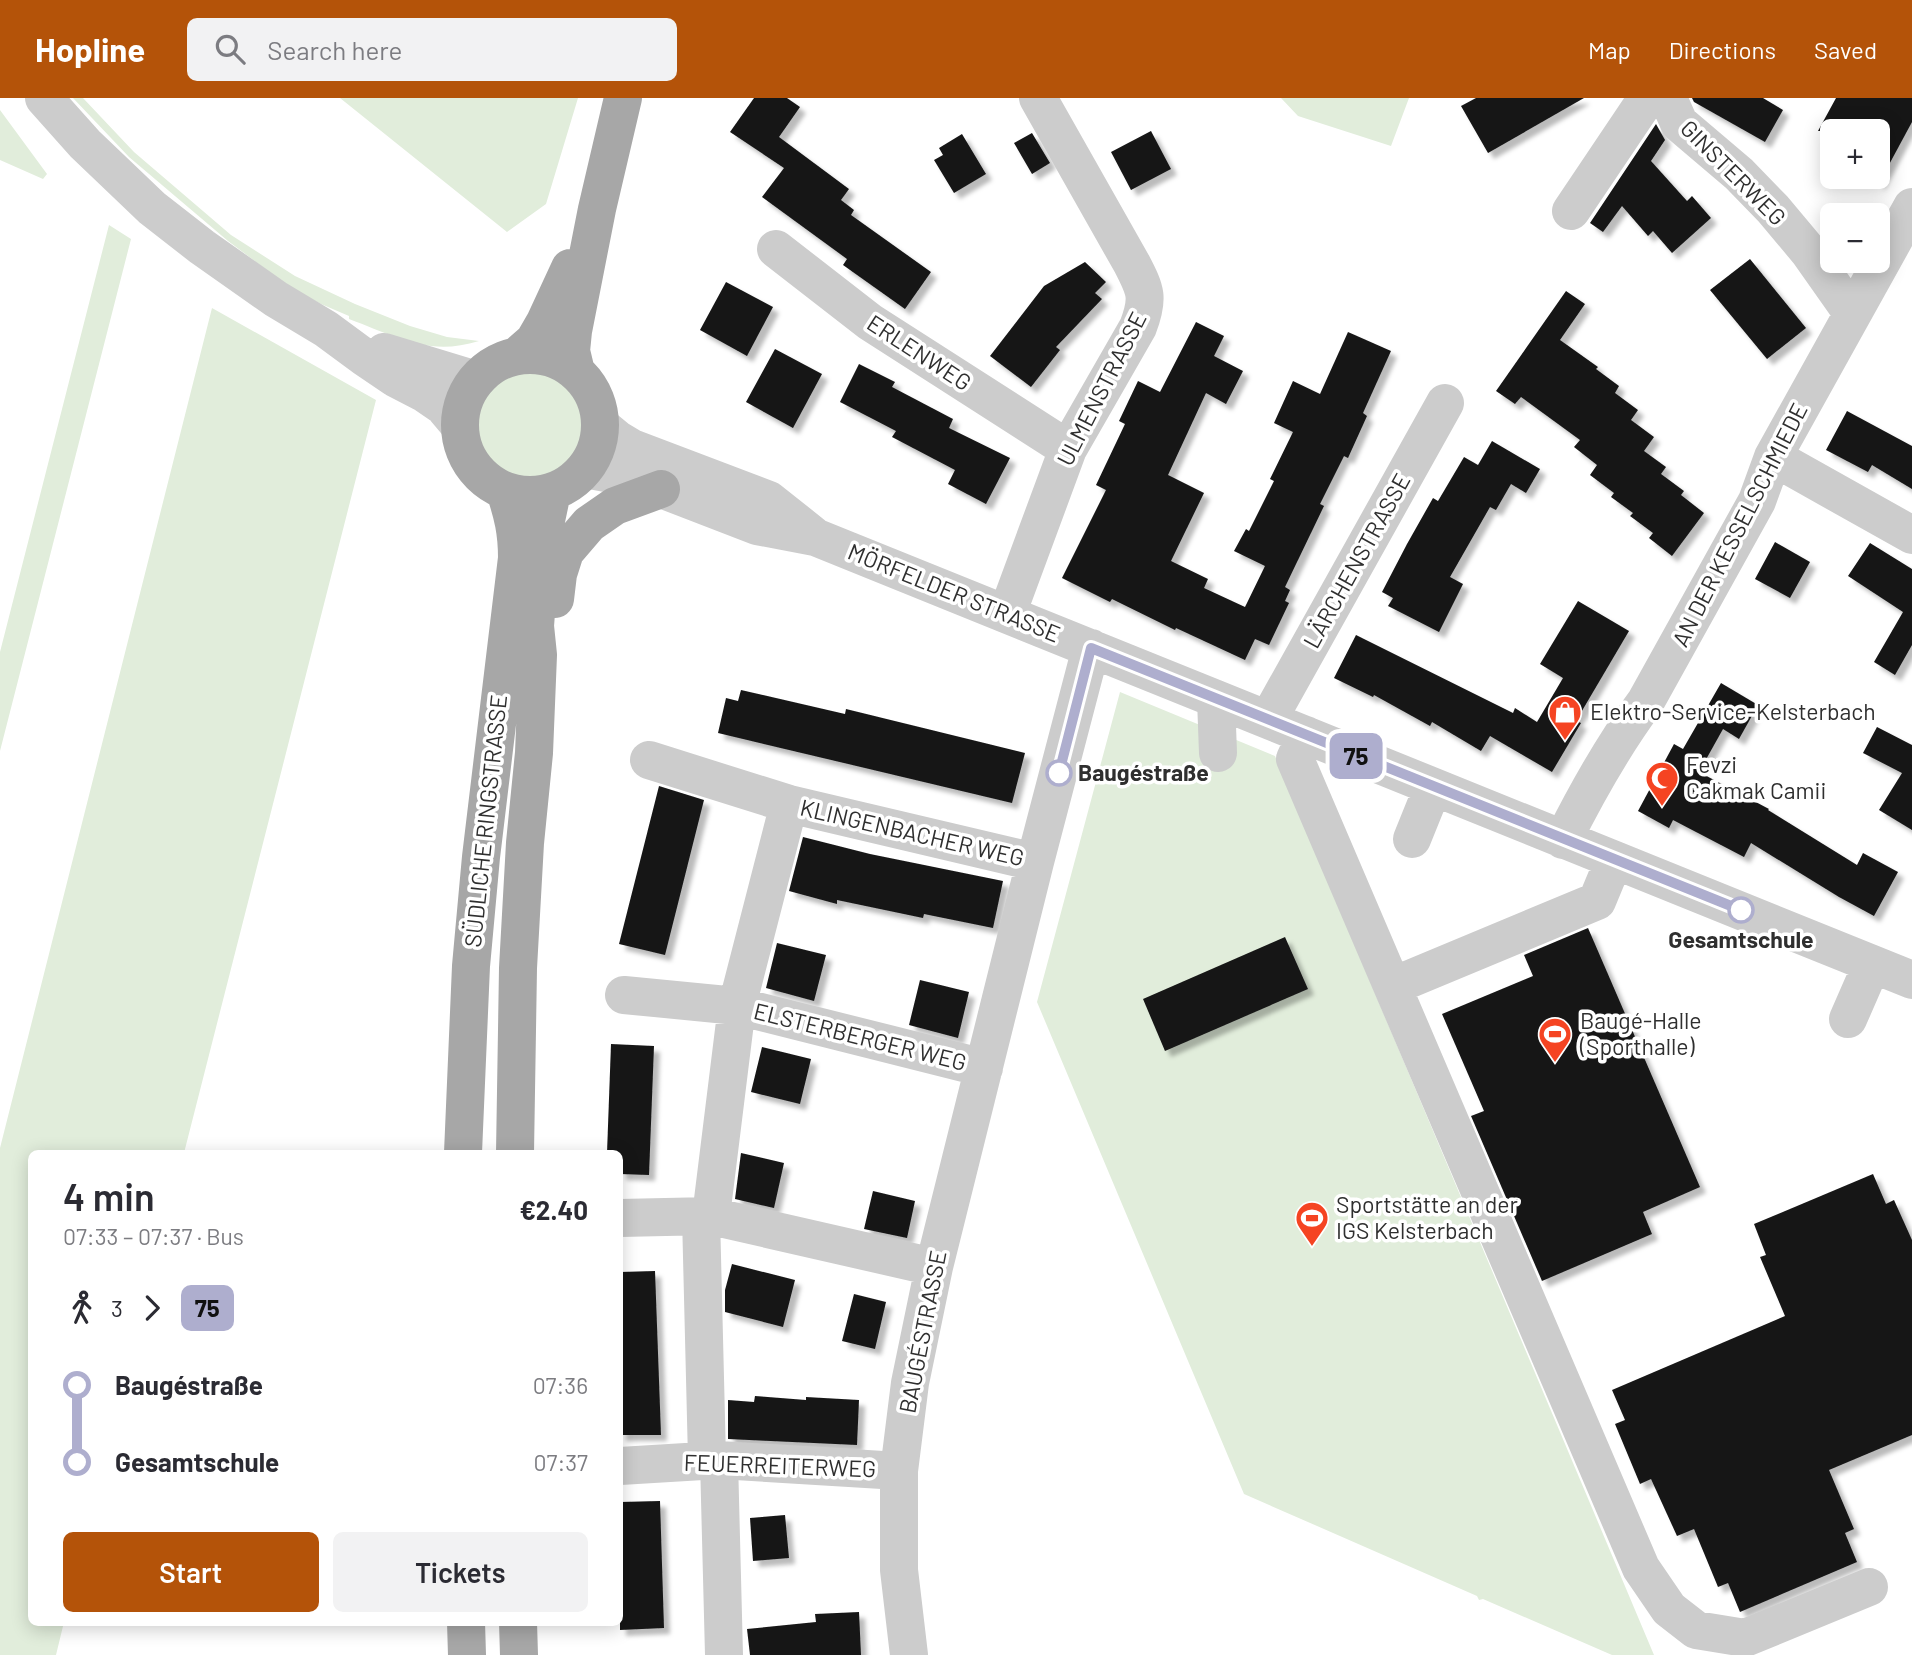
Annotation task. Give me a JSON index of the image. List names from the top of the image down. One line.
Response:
{"streets":{"main road":["SÜDLICHE RINGSTRASSE"],"street":["GINSTERWEG","ERLENWEG","ULMENSTRASSE","AN DER KESSELSCHMIEDE","LÄRCHENSTRASSE","MÖRFELDER STRASSE","KLINGENBACHER WEG","ELSTERBERGER WEG","BAUGÉSTRASSE","FEUERREITERWEG"]},"crossings":[["GINSTERWEG","AN DER KESSELSCHMIEDE"],["ERLENWEG","ULMENSTRASSE"],["ULMENSTRASSE","MÖRFELDER STRASSE"],["AN DER KESSELSCHMIEDE","MÖRFELDER STRASSE"],["LÄRCHENSTRASSE","MÖRFELDER STRASSE"],["MÖRFELDER STRASSE","SÜDLICHE RINGSTRASSE"],["MÖRFELDER STRASSE","BAUGÉSTRASSE"],["KLINGENBACHER WEG","ELSTERBERGER WEG"],["KLINGENBACHER WEG","BAUGÉSTRASSE"],["ELSTERBERGER WEG","BAUGÉSTRASSE"],["ELSTERBERGER WEG","FEUERREITERWEG"],["BAUGÉSTRASSE","FEUERREITERWEG"]],"places":{"shop":["Elektro-Service-Kelsterbach"],"other":["Baugéstraße","Gesamtschule"],"mosque":["Fevzi Cakmak Camii"],"sports":["Baugé-Halle (Sporthalle)","Sportstätte an der IGS Kelsterbach"]},"lines":["bus line 75"],"page":{"header":"Hopline","search":"Search here","nav":["Map","Directions","Saved"],"on_map":"75","map_buttons":["+","−"],"heading":["4 min","07:33 – 07:37 · Bus","€2.40"],"legs":["3","75"],"list":[{"name":"Baugéstraße","value":"07:36"},{"name":"Gesamtschule","value":"07:37"}],"buttons":["Start","Tickets"]}}
